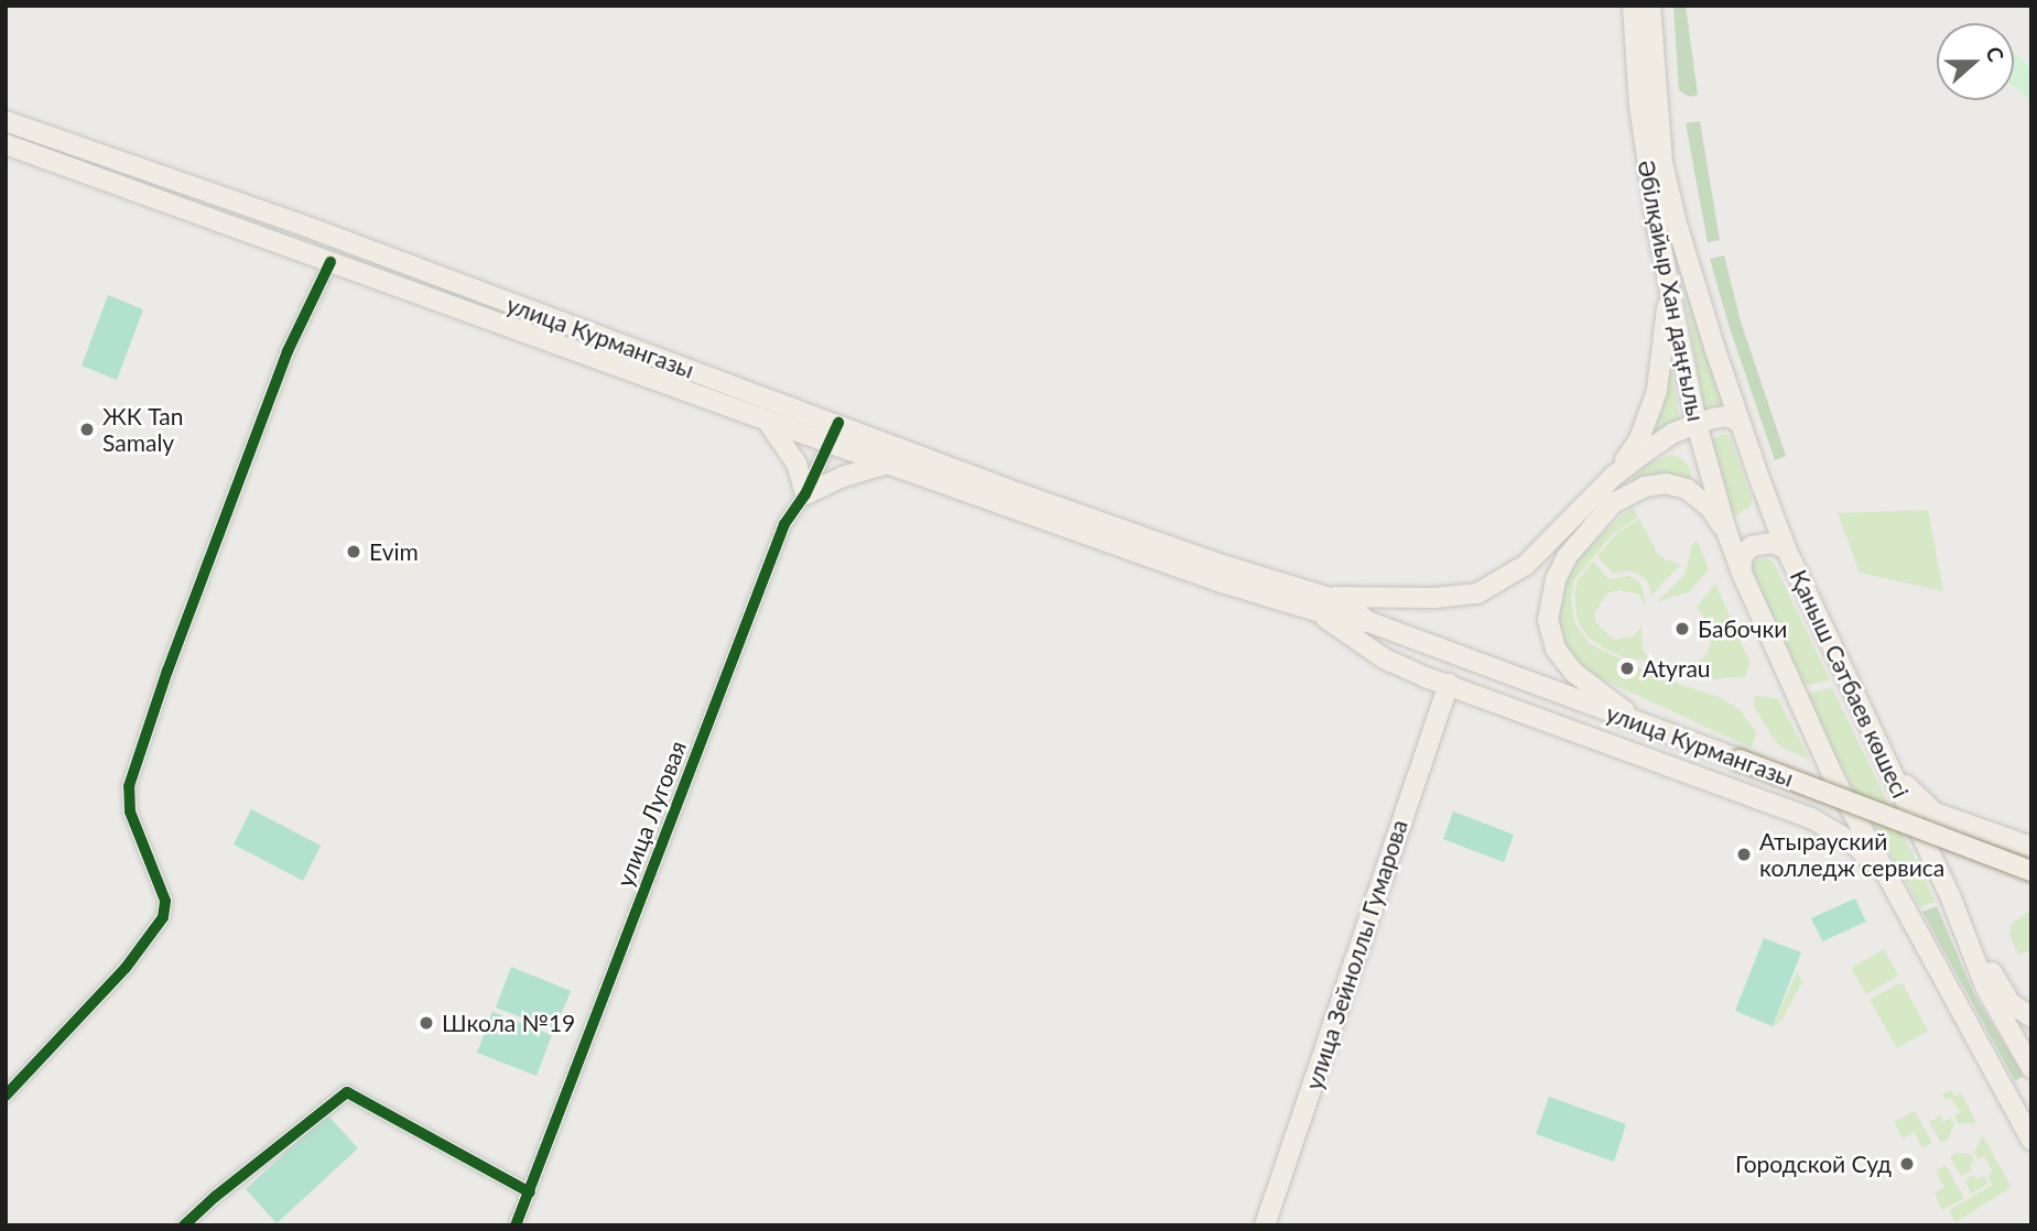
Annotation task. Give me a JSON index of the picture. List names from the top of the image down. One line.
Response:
{"streets":{"main road":["Әбілқайыр Хан даңғылы","улица Курмангазы","Қаныш Сәтбаев көшесі","улица Зейноллы Гумарова"],"street":["улица Луговая"]},"crossings":[["Әбілқайыр Хан даңғылы","Қаныш Сәтбаев көшесі"],["улица Курмангазы","улица Луговая"]],"places":["ЖК Tan Samaly","Evim","Бабочки","Atyrau","Атырауский колледж сервиса","Школа №19","Городской Суд"],"north":"right"}
